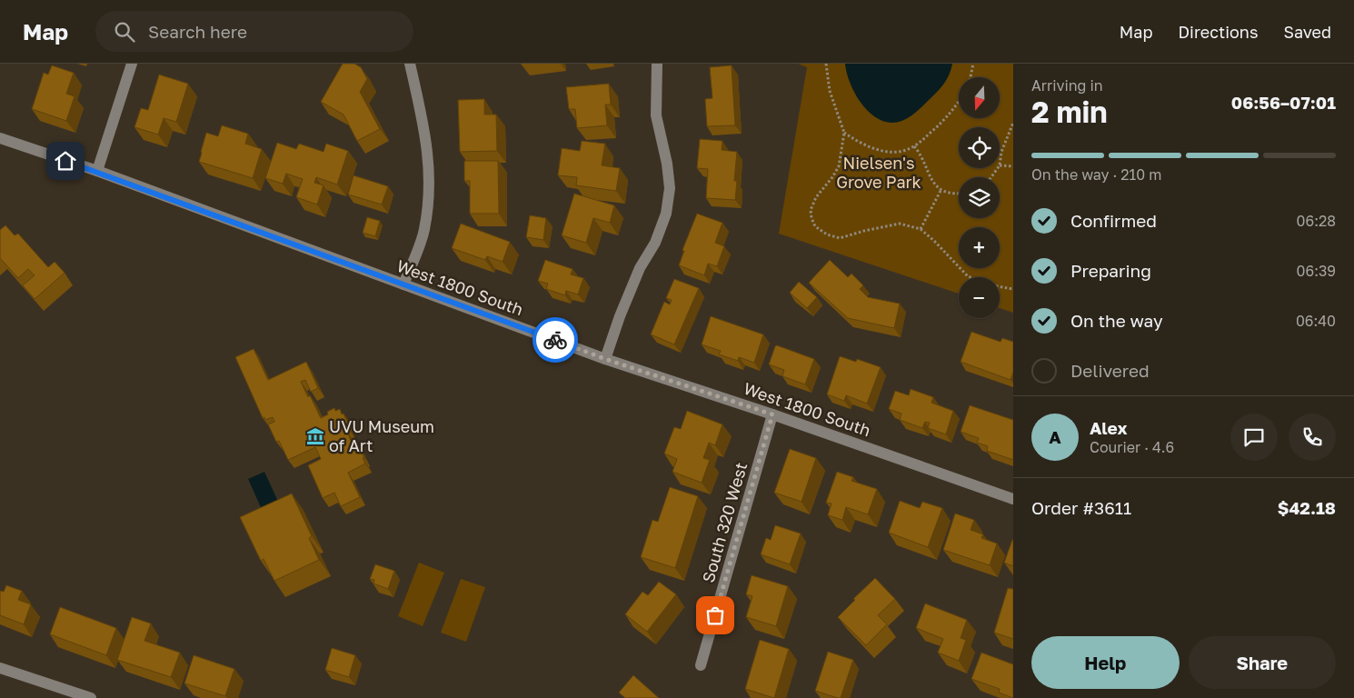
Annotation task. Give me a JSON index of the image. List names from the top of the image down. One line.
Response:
{"streets":{"street":["West 1800 South","South 320 West"]},"crossings":[["West 1800 South","South 320 West"]],"parks":["Nielsen's Grove Park"],"places":{"museum":["UVU Museum of Art"]},"north":"bottom","page":{"header":"Map","search":"Search here","nav":["Map","Directions","Saved"],"heading":["2 min","Arriving in","06:56–07:01"],"panel":["Alex","Courier · 4.6","Order #3611","$42.18"],"map_buttons":["+","−"],"bar":"On the way · 210 m","list":[["Confirmed","06:28"],["Preparing","06:39"],["On the way","06:40"],"Delivered"],"round":"A","buttons":["Help","Share"]}}
